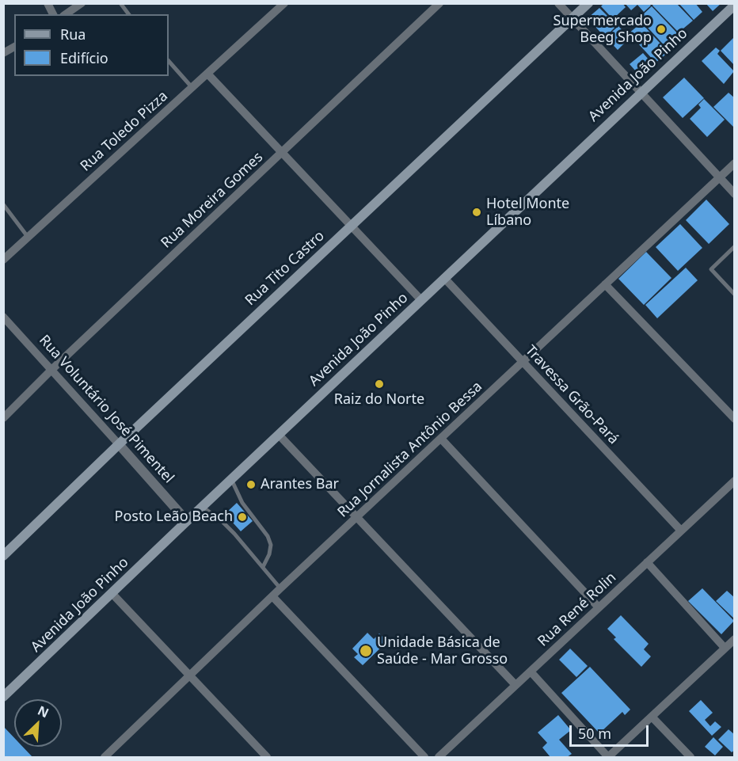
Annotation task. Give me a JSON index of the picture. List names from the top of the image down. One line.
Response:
{"streets":{"main road":["Avenida João Pinho","Rua Tito Castro"],"street":["Rua Toledo Pizza","Rua Moreira Gomes","Travessa Grão-Pará","Rua Voluntário José Pimentel","Rua Jornalista Antônio Bessa","Rua René Rolin"]},"crossings":[["Avenida João Pinho","Travessa Grão-Pará"],["Avenida João Pinho","Rua Voluntário José Pimentel"],["Rua Moreira Gomes","Rua Voluntário José Pimentel"],["Rua Tito Castro","Rua Voluntário José Pimentel"],["Travessa Grão-Pará","Rua Jornalista Antônio Bessa"],["Travessa Grão-Pará","Rua René Rolin"]],"places":["Supermercado Beeg Shop","Hotel Monte Líbano","Raiz do Norte","Arantes Bar","Posto Leão Beach","Unidade Básica de Saúde - Mar Grosso"],"legend":["Rua","Edifício"],"scale_bar":"50 m","north":"top right"}
